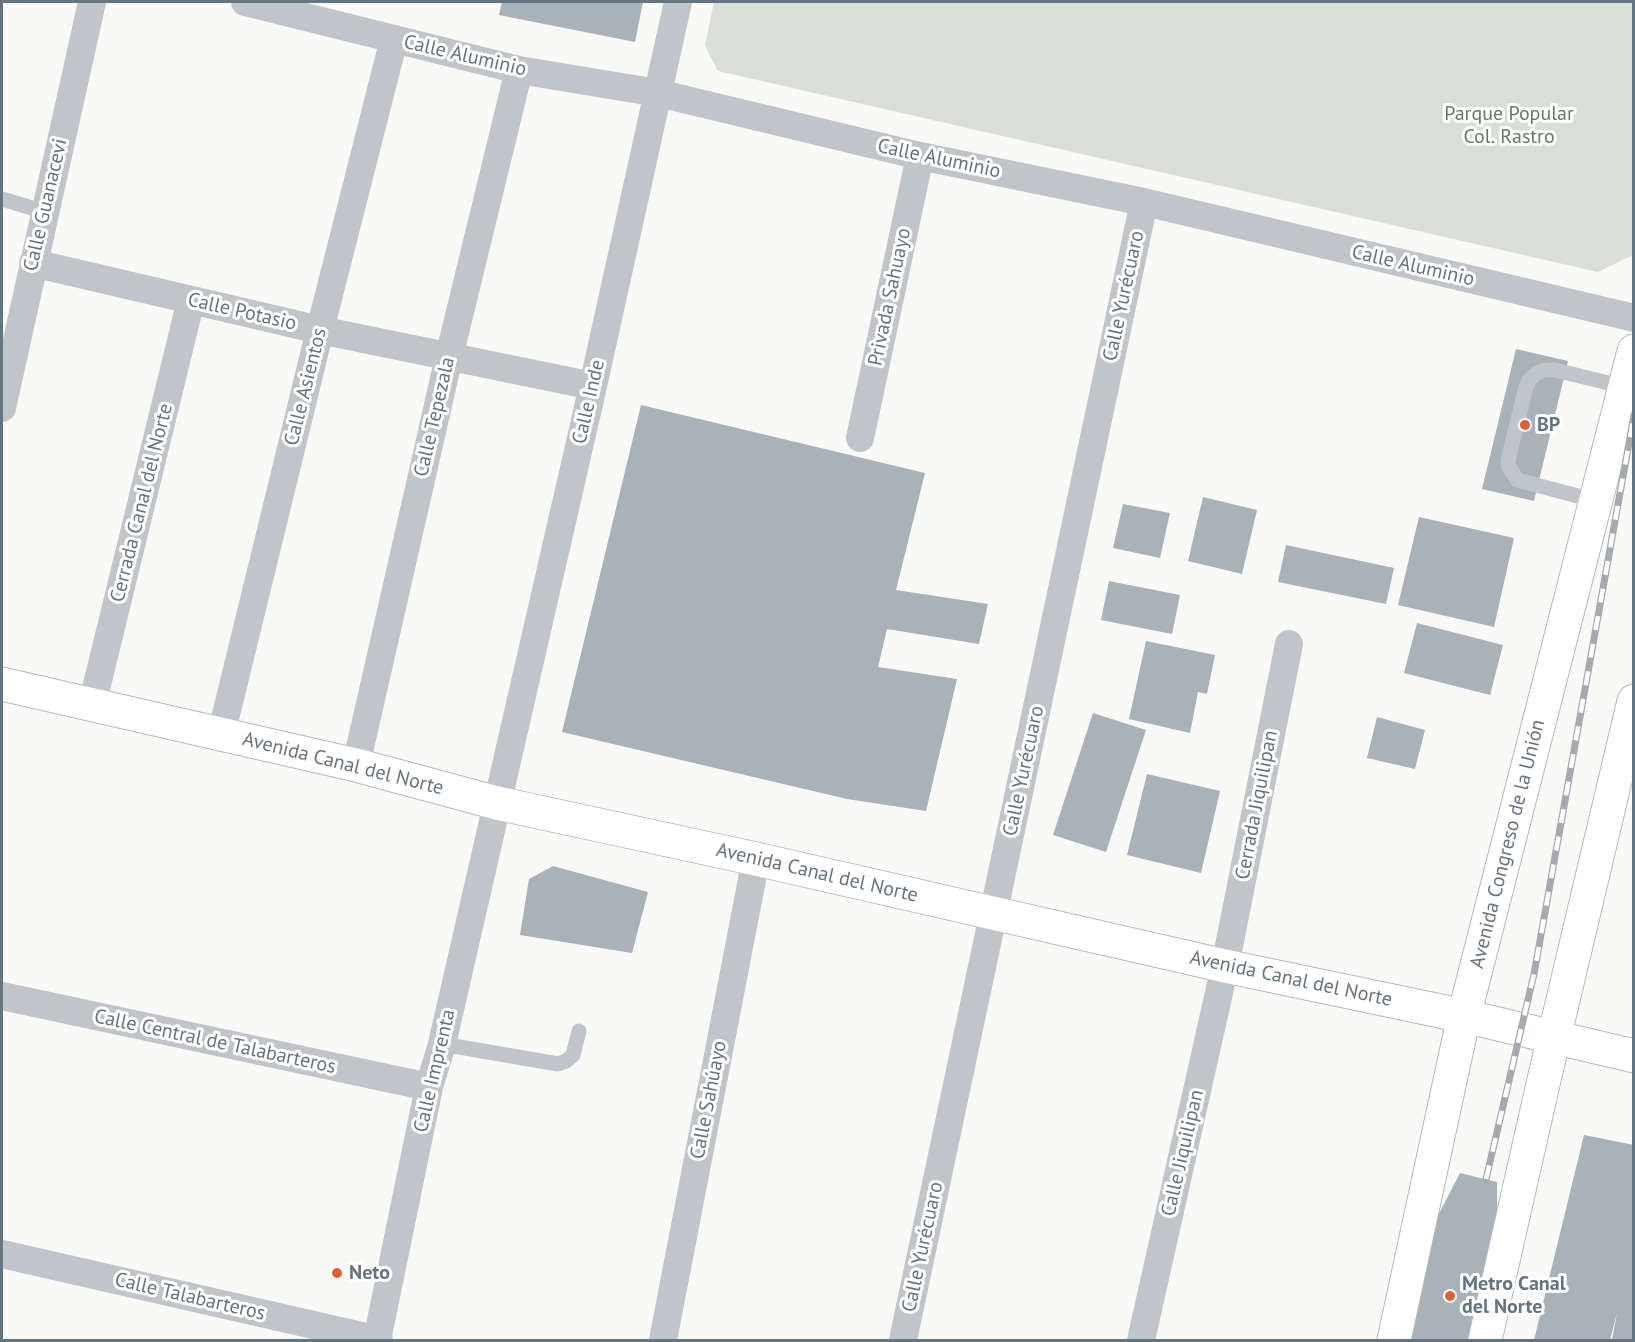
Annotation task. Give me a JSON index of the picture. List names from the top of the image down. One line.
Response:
{"streets":{"main road":["Avenida Canal del Norte","Avenida Congreso de la Unión"],"street":["Calle Aluminio","Calle Guanacevi","Calle Yurécuaro","Privada Sahuayo","Calle Potasio","Calle Asientos","Calle Inde","Calle Tepezala","Cerrada Canal del Norte","Cerrada Jiquilipan","Calle Central de Talabarteros","Calle Imprenta","Calle Sahúayo","Calle Jiquilipan","Calle Talabarteros"]},"crossings":[["Calle Aluminio","Calle Yurécuaro"],["Calle Aluminio","Privada Sahuayo"],["Calle Aluminio","Calle Asientos"],["Calle Aluminio","Calle Inde"],["Calle Aluminio","Calle Tepezala"],["Calle Guanacevi","Calle Potasio"],["Calle Yurécuaro","Avenida Canal del Norte"],["Calle Potasio","Calle Asientos"],["Calle Potasio","Calle Inde"],["Calle Potasio","Calle Tepezala"],["Calle Potasio","Cerrada Canal del Norte"],["Calle Asientos","Avenida Canal del Norte"],["Calle Inde","Avenida Canal del Norte"],["Calle Inde","Calle Imprenta"],["Calle Tepezala","Avenida Canal del Norte"],["Cerrada Canal del Norte","Avenida Canal del Norte"],["Avenida Canal del Norte","Cerrada Jiquilipan"],["Avenida Canal del Norte","Avenida Congreso de la Unión"],["Avenida Canal del Norte","Calle Imprenta"],["Avenida Canal del Norte","Calle Sahúayo"],["Avenida Canal del Norte","Calle Jiquilipan"],["Cerrada Jiquilipan","Calle Jiquilipan"],["Calle Central de Talabarteros","Calle Imprenta"],["Calle Imprenta","Calle Talabarteros"]],"parks":["Parque Popular Col. Rastro"],"places":["BP","Neto","Metro Canal del Norte"]}
